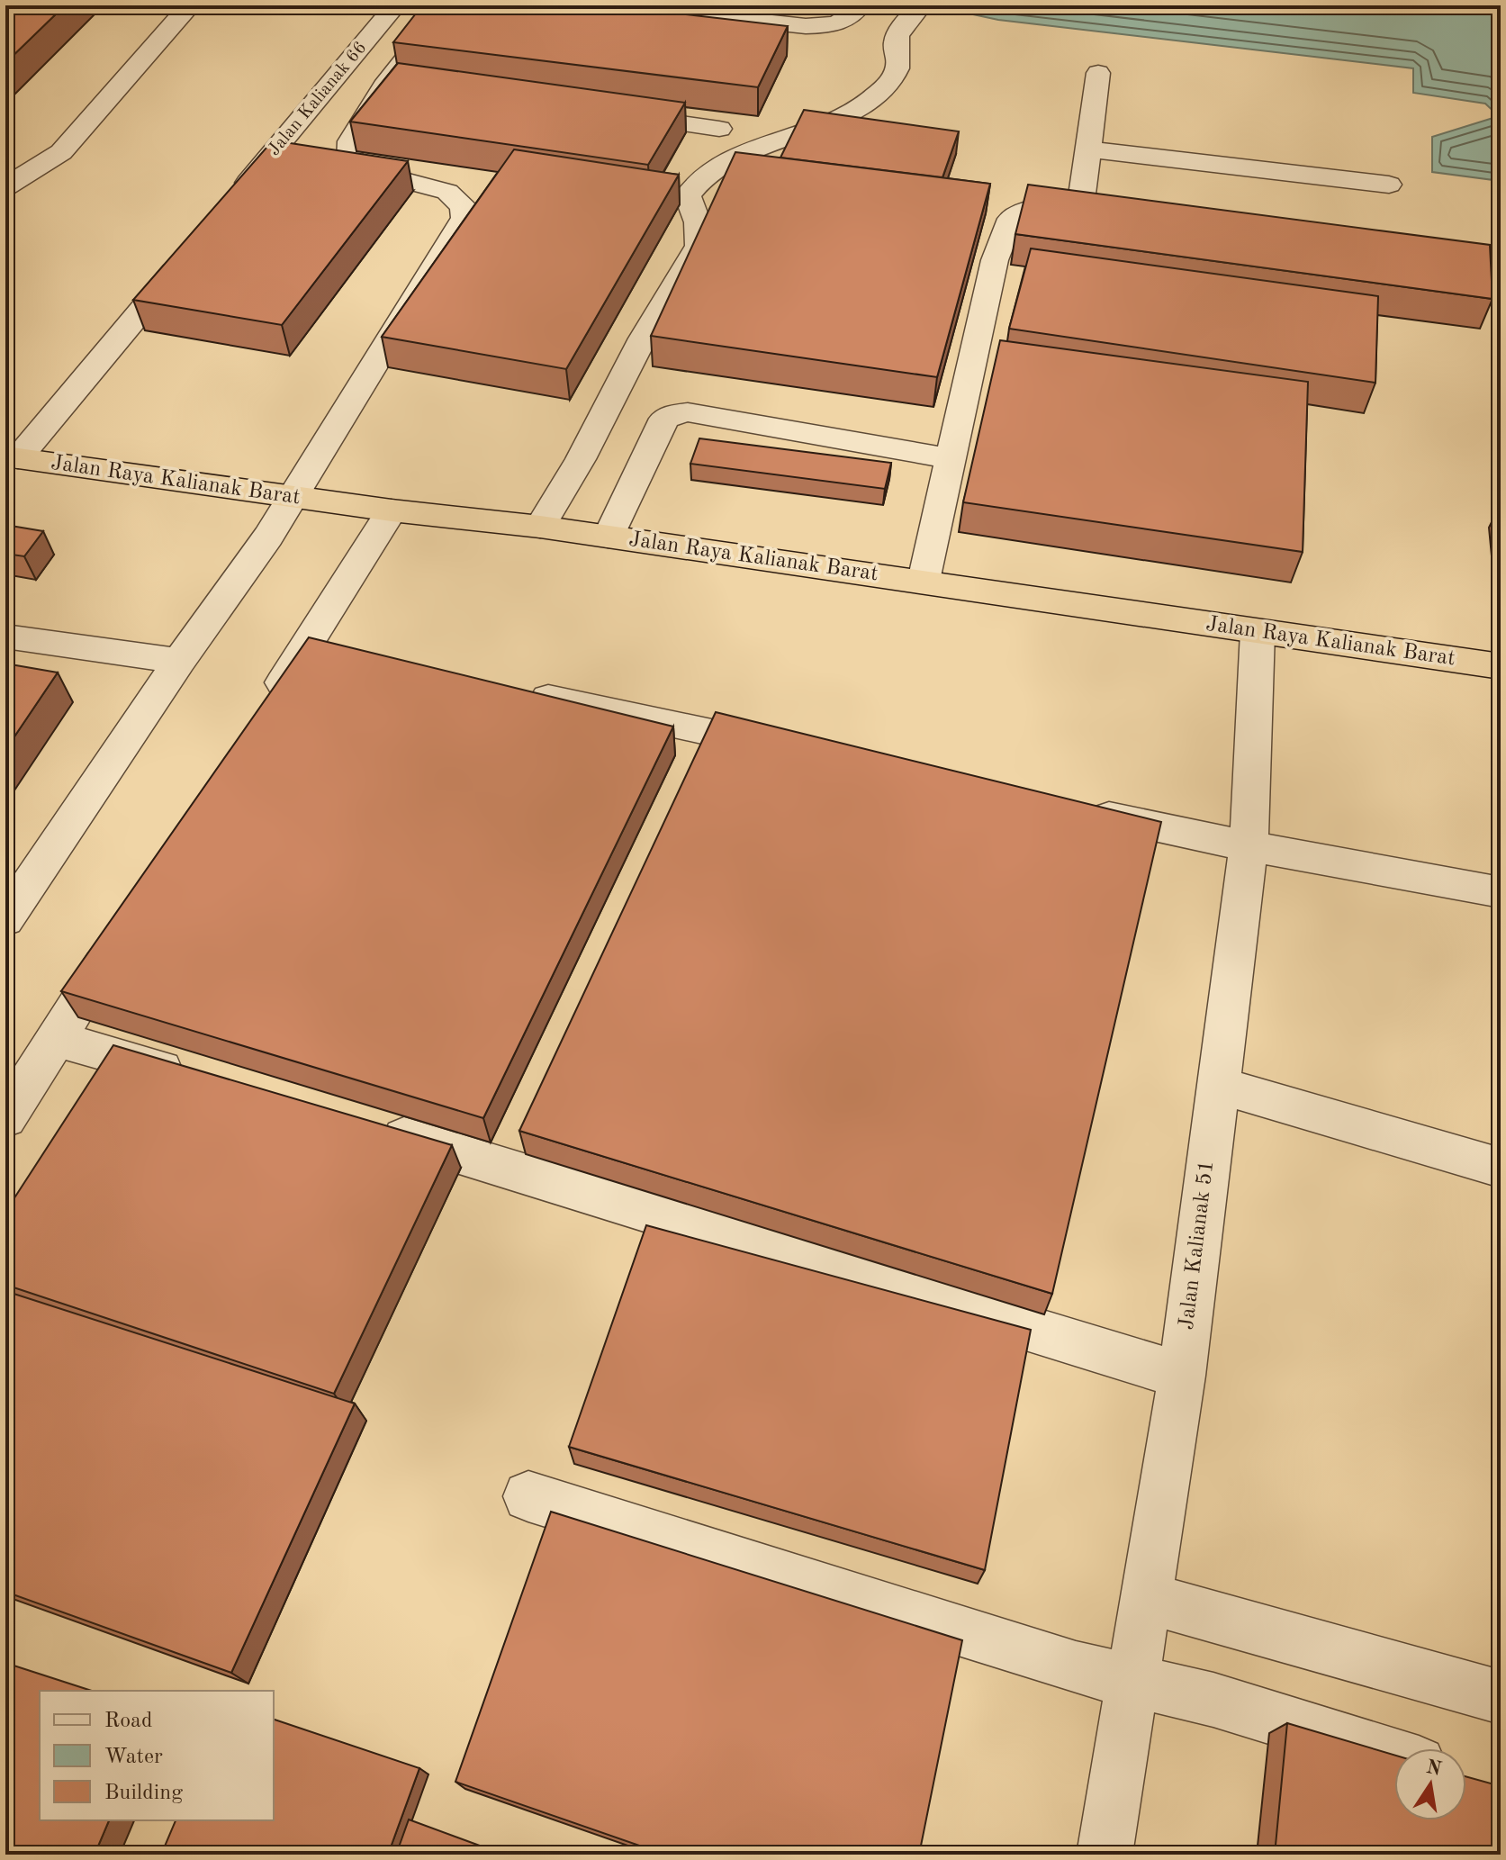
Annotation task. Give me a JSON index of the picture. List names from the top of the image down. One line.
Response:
{"streets":{"highway":["Jalan Raya Kalianak Barat"],"lane":["Jalan Kalianak 66","Jalan Kalianak 51"]},"crossings":[["Jalan Raya Kalianak Barat","Jalan Kalianak 51"]],"legend":["Road","Water","Building"],"north":"top"}
